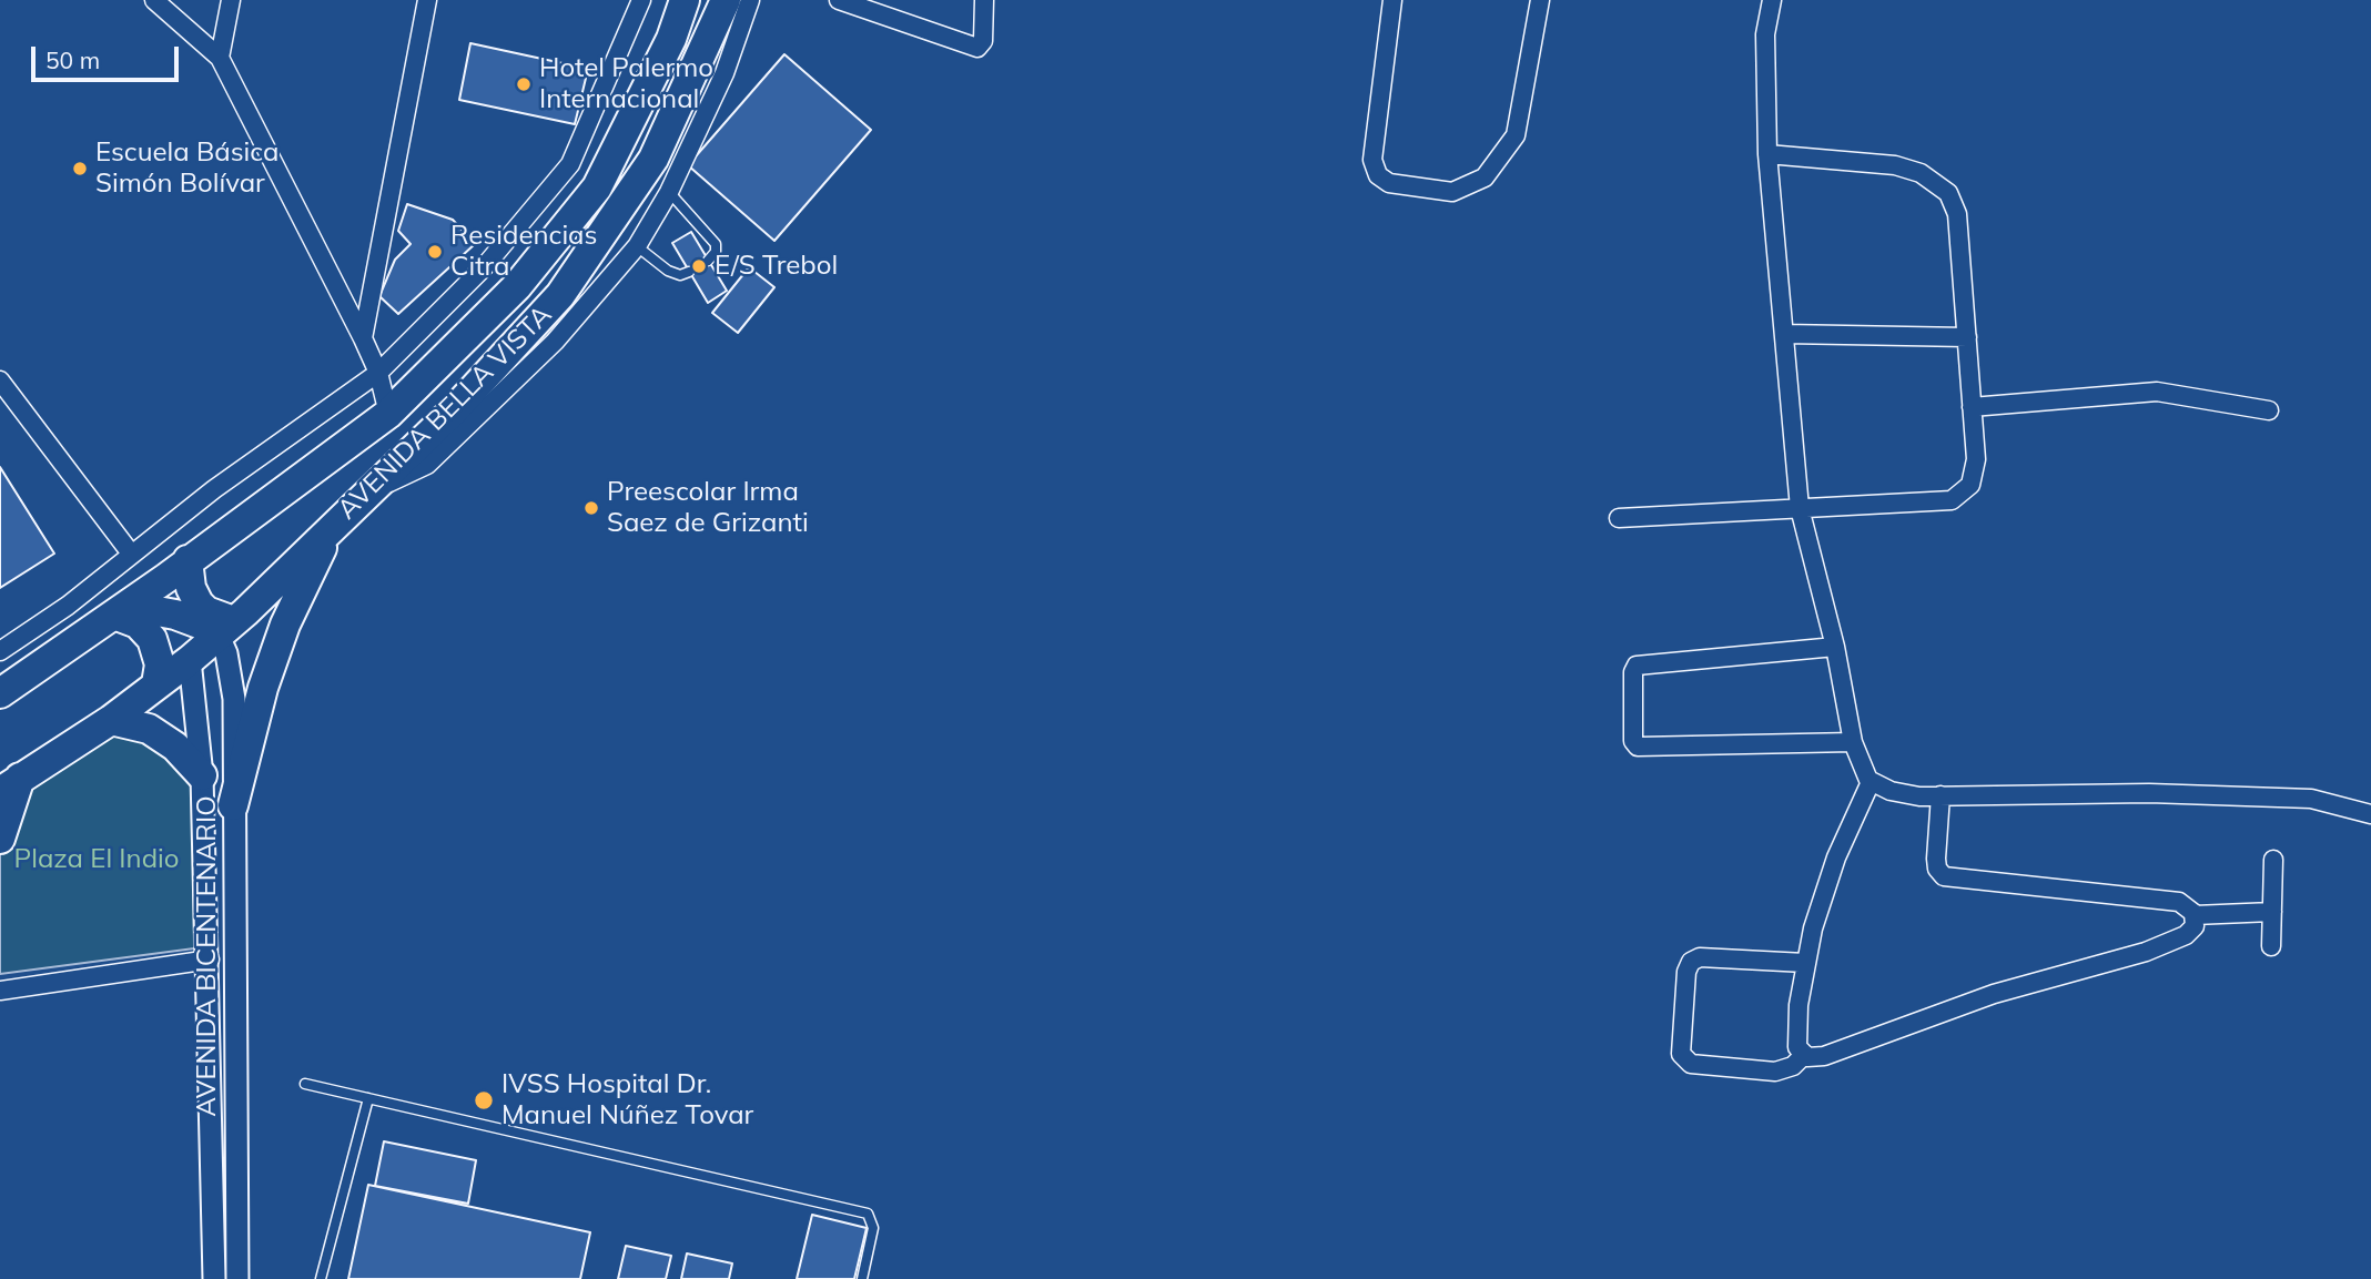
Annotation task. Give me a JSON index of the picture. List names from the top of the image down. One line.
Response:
{"streets":{"highway":["AVENIDA BELLA VISTA"],"street":["AVENIDA BICENTENARIO"]},"crossings":[["AVENIDA BELLA VISTA","AVENIDA BICENTENARIO"]],"parks":["Plaza El Indio"],"places":["Hotel Palermo Internacional","Escuela Básica Simón Bolívar","Residencias Citra","E/S Trebol","Preescolar Irma Saez de Grizanti","IVSS Hospital Dr. Manuel Núñez Tovar"],"scale_bar":"50 m"}
